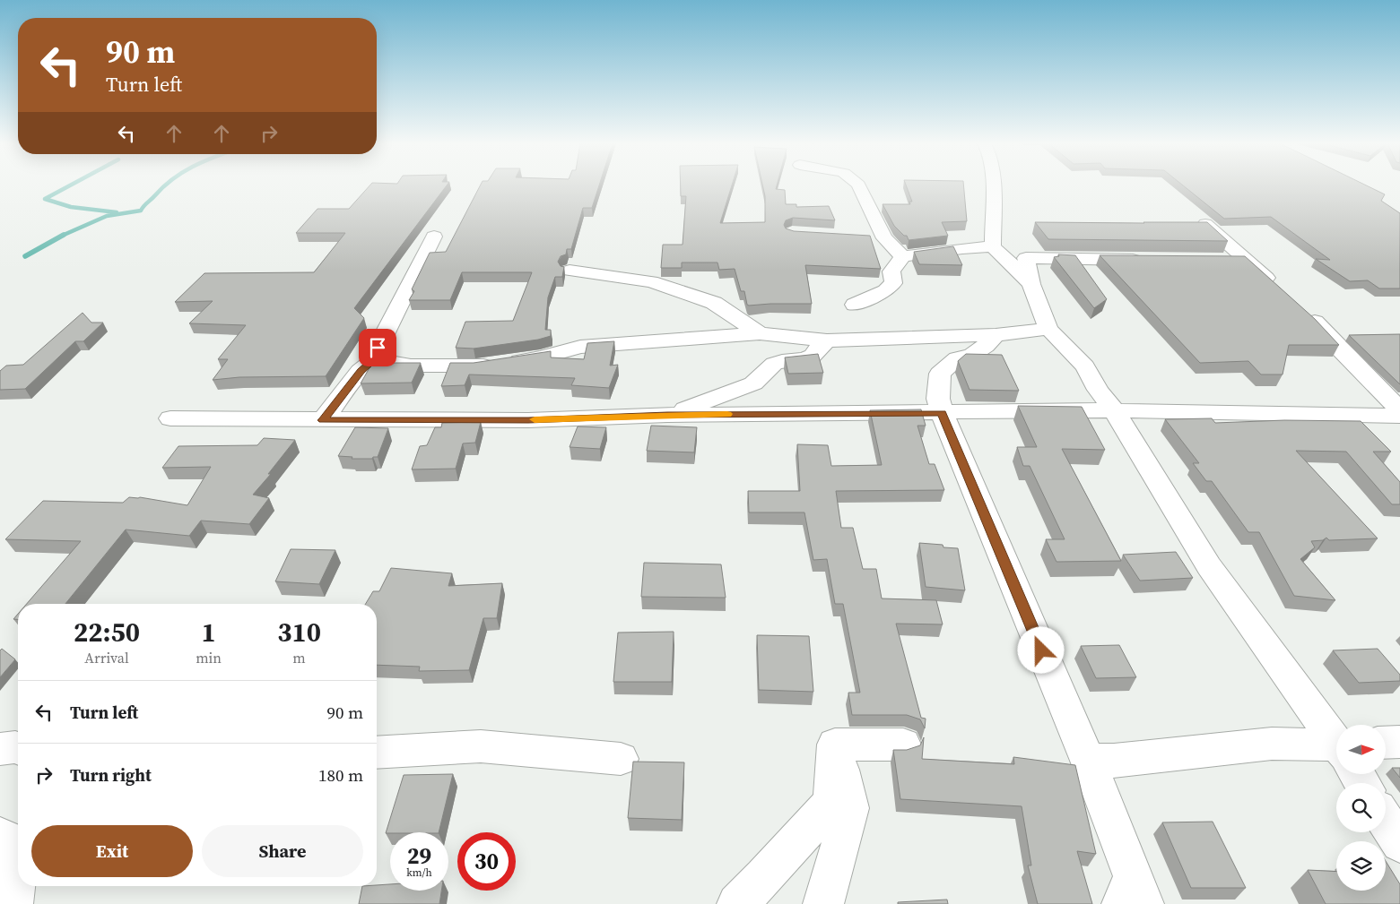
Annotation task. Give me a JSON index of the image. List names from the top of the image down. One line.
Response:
{"north":"right","page":{"turn":["90 m","Turn left"],"eta":["22:50","Arrival","1","min","310","m"],"list":[{"name":"Turn left","value":"90 m"},{"name":"Turn right","value":"180 m"}],"buttons":["Exit","Share"],"speed":"29 km/h","limit":"30"}}
